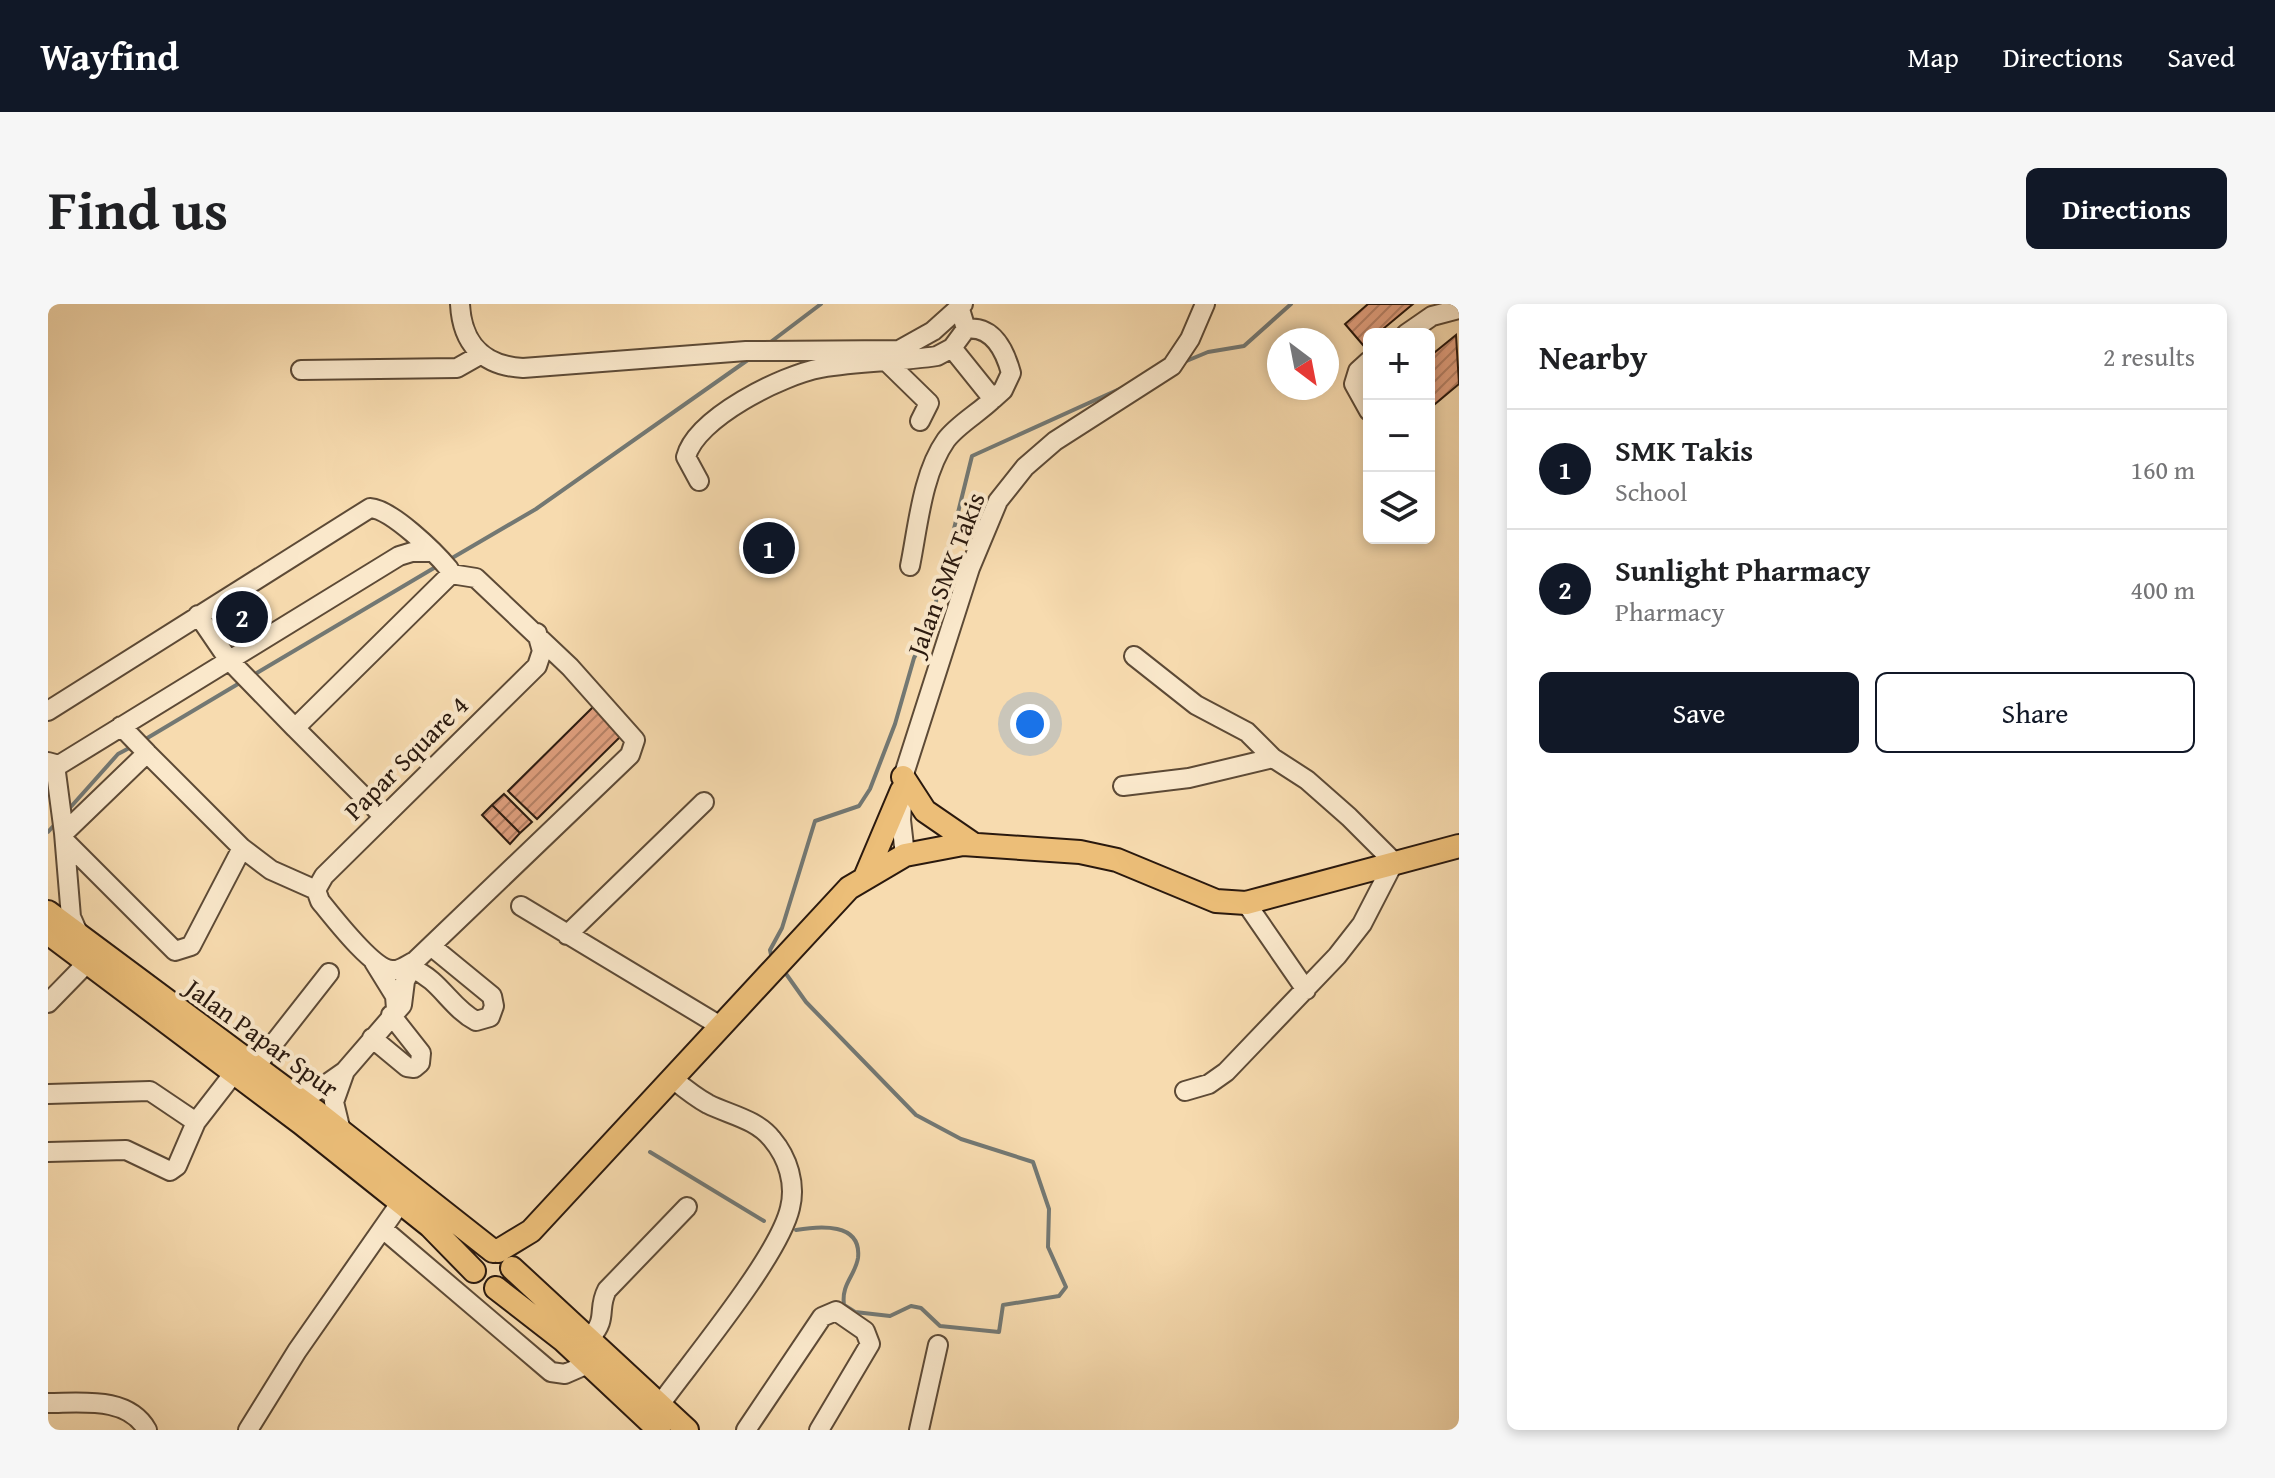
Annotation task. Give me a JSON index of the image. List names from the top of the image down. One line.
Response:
{"streets":{"main road":["Jalan Papar Spur"],"street":["Jalan SMK Takis","Papar Square 4"]},"north":"bottom right","page":{"header":"Wayfind","nav":["Map","Directions","Saved"],"title":"Find us","buttons":["Directions",["Save","Share"]],"heading":["Nearby","2 results"],"map_buttons":["+","−"],"list":[{"mark":"1","name":"SMK Takis","note":"School","value":"160 m"},{"mark":"2","name":"Sunlight Pharmacy","note":"Pharmacy","value":"400 m"}],"pins":["1","2"]}}
